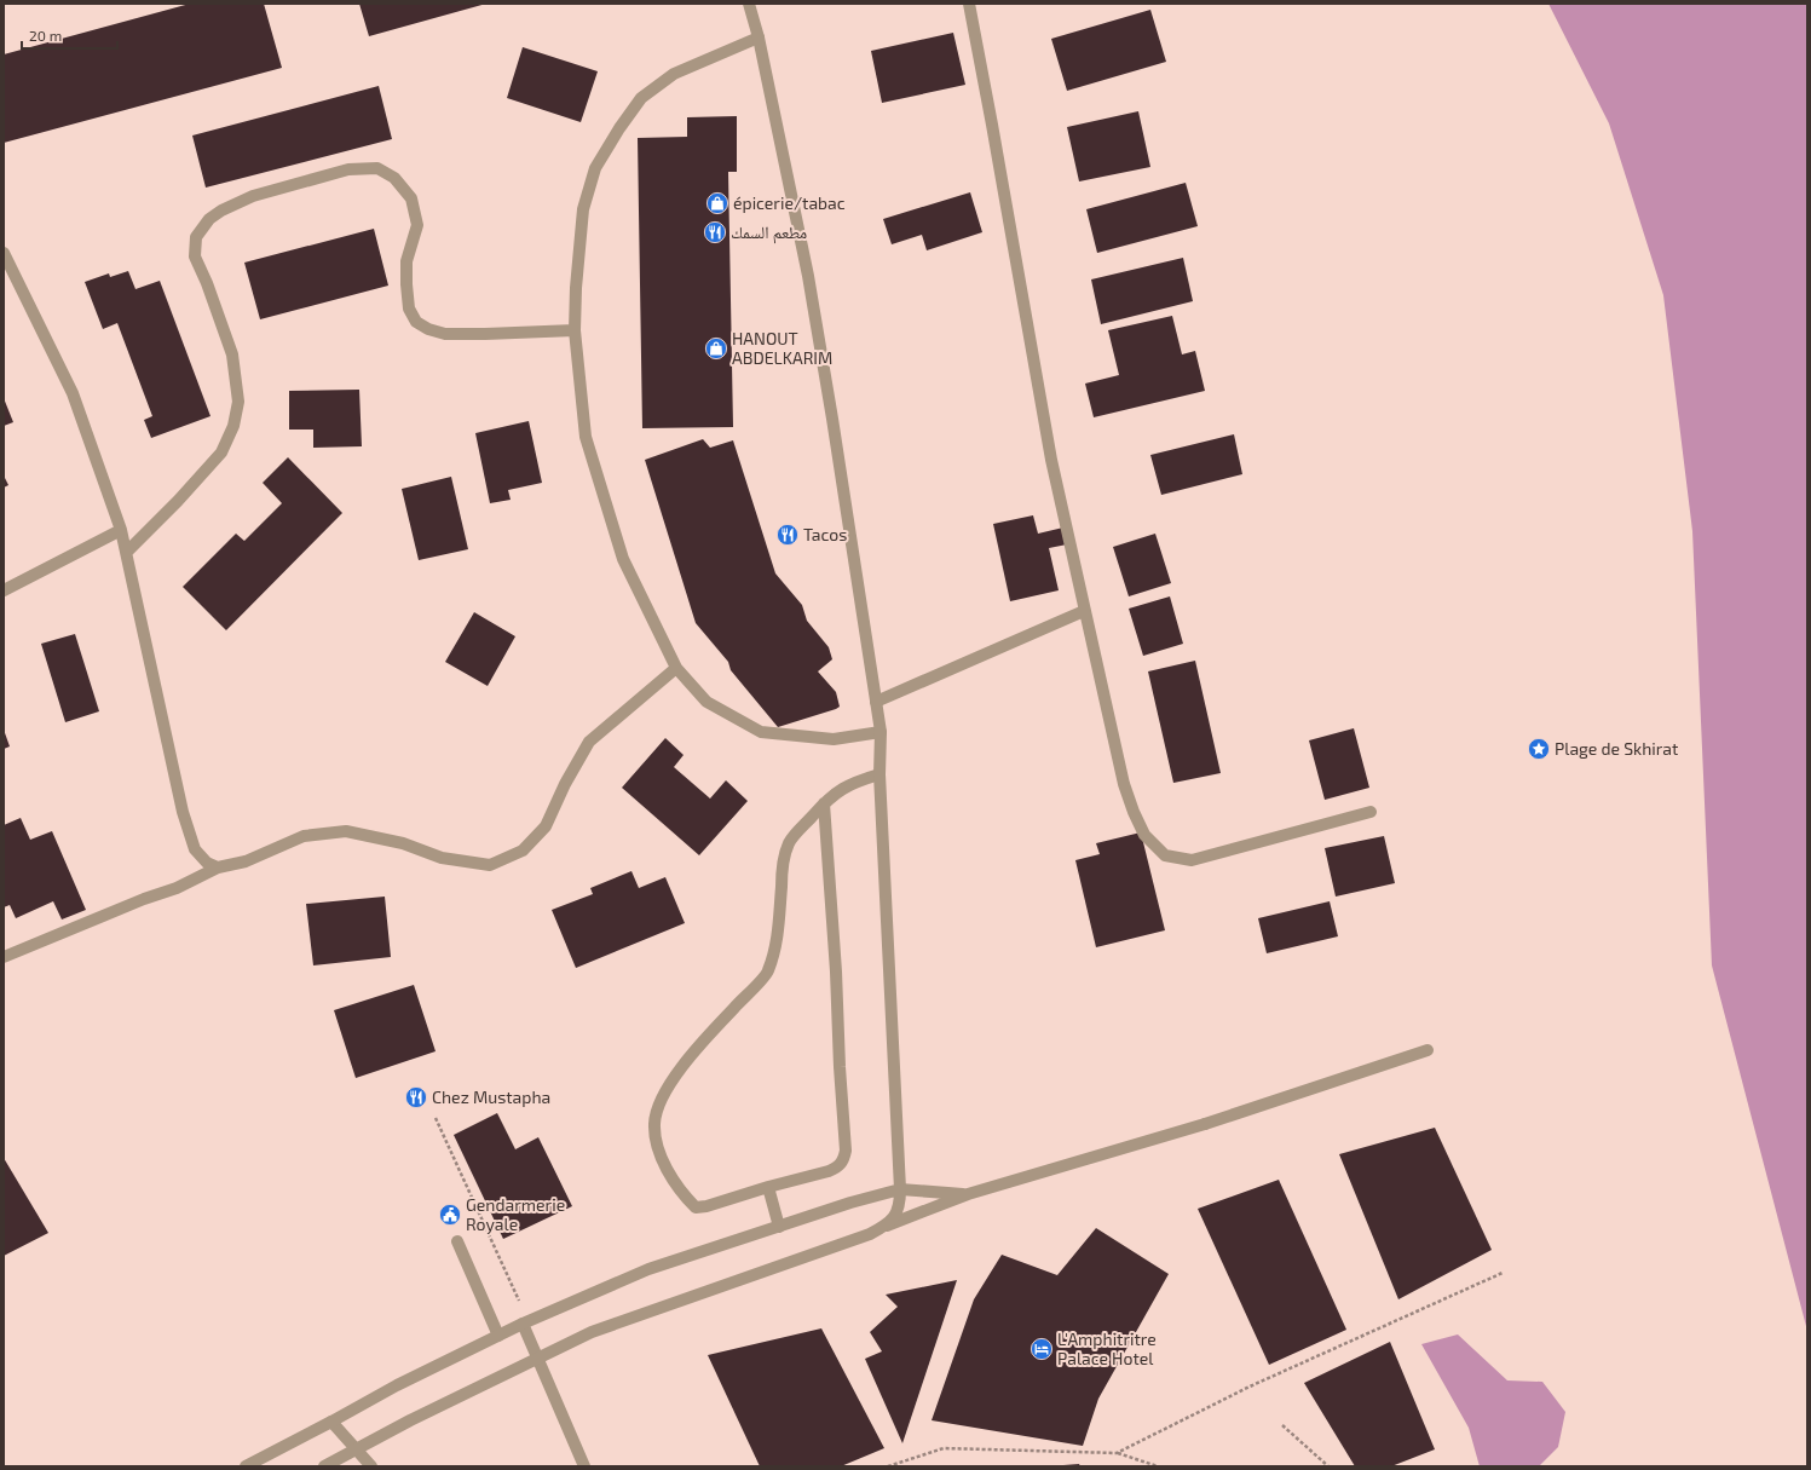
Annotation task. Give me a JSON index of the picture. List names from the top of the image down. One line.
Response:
{"places":{"shop":["épicerie/tabac","HANOUT ABDELKARIM"],"restaurant":["مطعم السمك","Tacos","Chez Mustapha"],"place":["Plage de Skhirat"],"public building":["Gendarmerie Royale"],"hotel":["L'Amphitritre Palace Hotel"]},"scale_bar":"20 m"}
